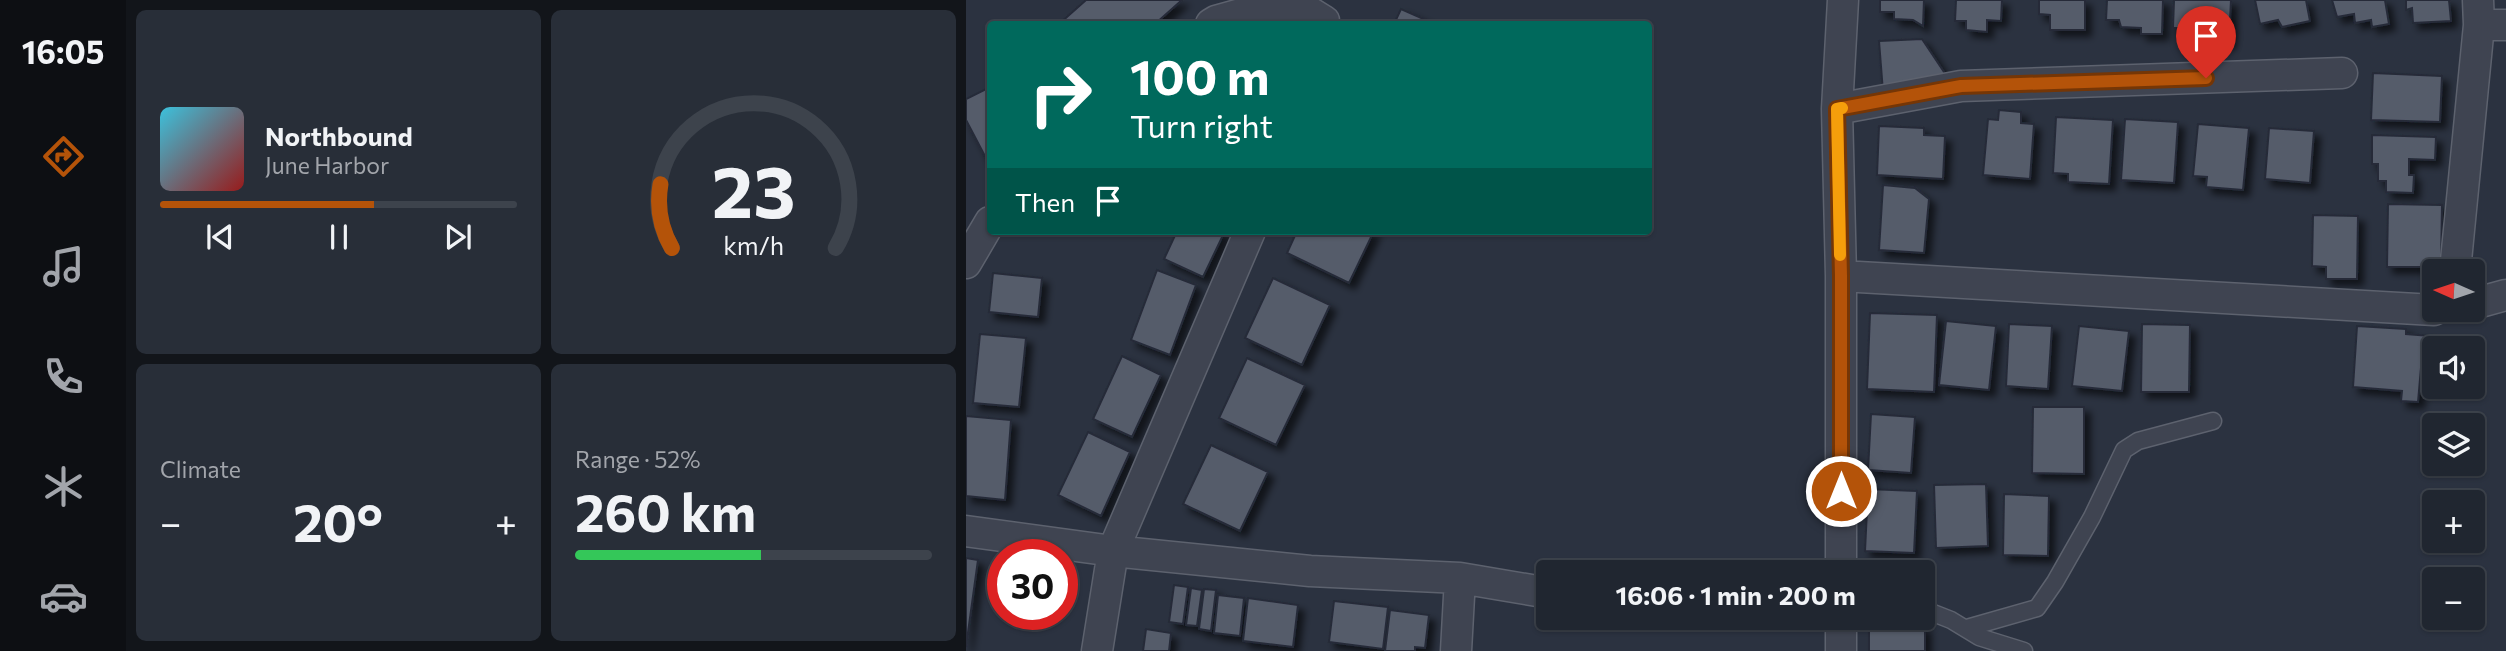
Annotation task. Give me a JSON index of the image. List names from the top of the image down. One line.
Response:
{"north":"left","page":{"tabs":"16:05","turn":["100 m","Turn right"],"song":["Northbound","June Harbor"],"then":"Then","map_buttons":["+","−"],"tile":["Climate",["Range · 52%","260 km"]],"heat":["−","20°","+"],"limit":"30","trip":"16:06 · 1 min · 200 m","gauge":["23","km/h"]}}
